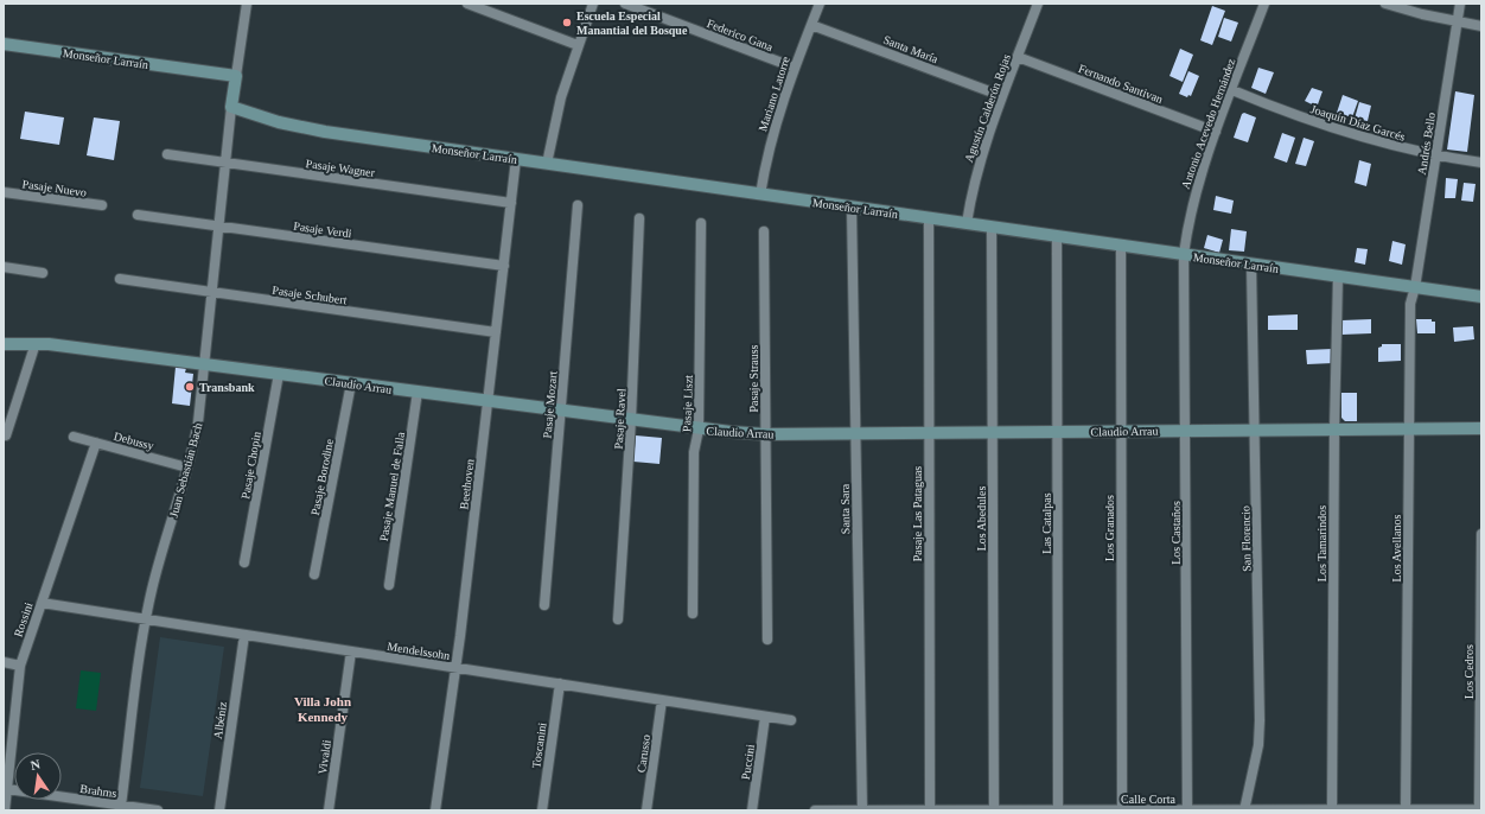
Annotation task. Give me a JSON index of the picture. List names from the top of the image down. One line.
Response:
{"streets":{"street":["Federico Gana","Santa María","Monseñor Larraín","Fernando Santivan","Mariano Latorre","Agustín Calderón Rojas","Joaquín Díaz Garcés","Antonio Acevedo Hernández","Andrés Bello","Pasaje Wagner","Pasaje Nuevo","Pasaje Verdi","Pasaje Schubert","Pasaje Strauss","Claudio Arrau","Pasaje Liszt","Pasaje Mozart","Pasaje Ravel","Debussy","Pasaje Chopin","Juan Sebastián Bach","Pasaje Borodine","Beethoven","Pasaje Manuel de Falla","Santa Sara","Pasaje Las Pataguas","Los Abedules","Las Catalpas","Los Granados","Los Castaños","San Florencio","Los Tamarindos","Los Avellanos","Rossini","Mendelssohn","Los Cedros","Albéniz","Toscanini","Carusso","Vivaldi","Puccini","Brahms","Calle Corta"]},"crossings":[["Federico Gana","Mariano Latorre"],["Santa María","Mariano Latorre"],["Santa María","Agustín Calderón Rojas"],["Monseñor Larraín","Mariano Latorre"],["Monseñor Larraín","Agustín Calderón Rojas"],["Monseñor Larraín","Antonio Acevedo Hernández"],["Monseñor Larraín","Andrés Bello"],["Monseñor Larraín","Juan Sebastián Bach"],["Monseñor Larraín","Beethoven"],["Monseñor Larraín","Santa Sara"],["Monseñor Larraín","Pasaje Las Pataguas"],["Monseñor Larraín","Los Abedules"],["Monseñor Larraín","Las Catalpas"],["Monseñor Larraín","Los Granados"],["Monseñor Larraín","Los Castaños"],["Monseñor Larraín","San Florencio"],["Monseñor Larraín","Los Tamarindos"],["Monseñor Larraín","Los Avellanos"],["Fernando Santivan","Agustín Calderón Rojas"],["Fernando Santivan","Antonio Acevedo Hernández"],["Joaquín Díaz Garcés","Antonio Acevedo Hernández"],["Joaquín Díaz Garcés","Andrés Bello"],["Antonio Acevedo Hernández","Los Castaños"],["Andrés Bello","Los Avellanos"],["Pasaje Wagner","Juan Sebastián Bach"],["Pasaje Wagner","Beethoven"],["Pasaje Verdi","Juan Sebastián Bach"],["Pasaje Verdi","Beethoven"],["Pasaje Schubert","Juan Sebastián Bach"],["Pasaje Schubert","Beethoven"],["Pasaje Strauss","Claudio Arrau"],["Claudio Arrau","Pasaje Liszt"],["Claudio Arrau","Pasaje Mozart"],["Claudio Arrau","Pasaje Ravel"],["Claudio Arrau","Pasaje Chopin"],["Claudio Arrau","Juan Sebastián Bach"],["Claudio Arrau","Pasaje Borodine"],["Claudio Arrau","Beethoven"],["Claudio Arrau","Pasaje Manuel de Falla"],["Claudio Arrau","Santa Sara"],["Claudio Arrau","Pasaje Las Pataguas"],["Claudio Arrau","Los Abedules"],["Claudio Arrau","Las Catalpas"],["Claudio Arrau","Los Granados"],["Claudio Arrau","Los Castaños"],["Claudio Arrau","San Florencio"],["Claudio Arrau","Los Tamarindos"],["Claudio Arrau","Los Avellanos"],["Debussy","Juan Sebastián Bach"],["Debussy","Rossini"],["Juan Sebastián Bach","Mendelssohn"],["Juan Sebastián Bach","Brahms"],["Beethoven","Mendelssohn"],["Santa Sara","Calle Corta"],["Pasaje Las Pataguas","Calle Corta"],["Los Abedules","Calle Corta"],["Las Catalpas","Calle Corta"],["Los Granados","Calle Corta"],["Los Castaños","Calle Corta"],["San Florencio","Calle Corta"],["Los Tamarindos","Calle Corta"],["Los Avellanos","Calle Corta"],["Rossini","Mendelssohn"],["Rossini","Brahms"],["Mendelssohn","Albéniz"],["Mendelssohn","Toscanini"],["Mendelssohn","Carusso"],["Mendelssohn","Vivaldi"],["Mendelssohn","Puccini"],["Los Cedros","Calle Corta"]],"districts":["Villa John Kennedy"],"places":["Escuela Especial Manantial del Bosque","Transbank"],"north":"top"}
